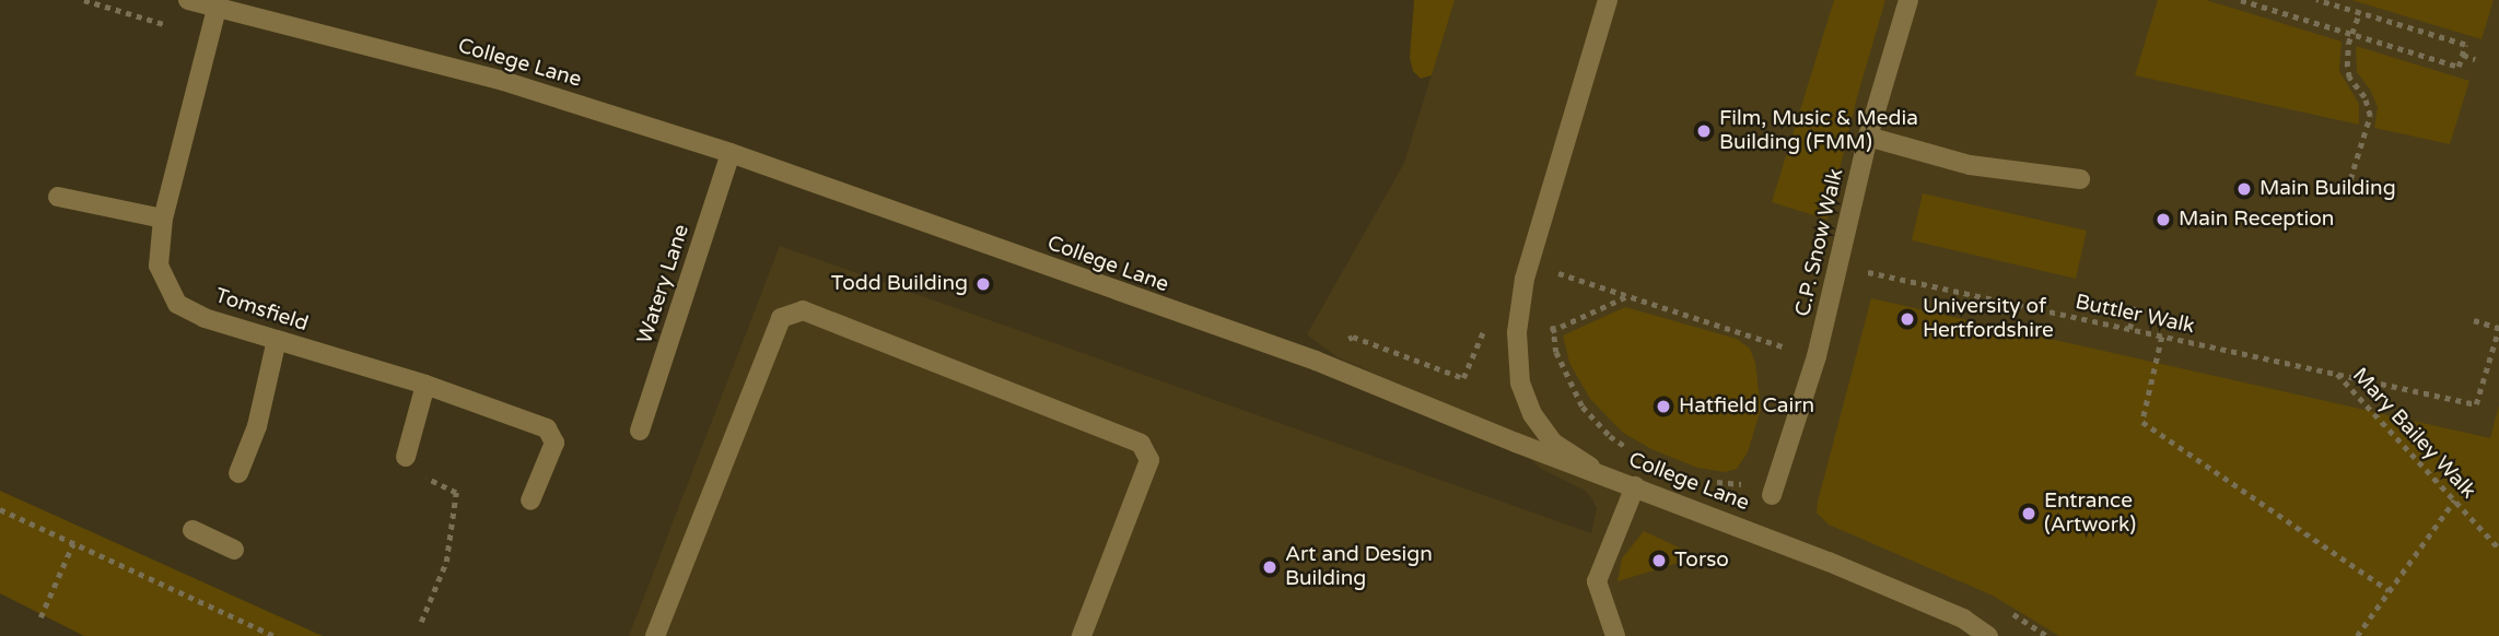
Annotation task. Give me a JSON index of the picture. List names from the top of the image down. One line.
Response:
{"streets":{"street":["College Lane","C.P. Snow Walk","Watery Lane","Tomsfield"],"path":["Buttler Walk","Mary Bailey Walk"]},"crossings":[["College Lane","Watery Lane"],["College Lane","Tomsfield"],["C.P. Snow Walk","Buttler Walk"],["Buttler Walk","Mary Bailey Walk"]],"places":["Film, Music & Media Building (FMM)","Main Building","Main Reception","Todd Building","University of Hertfordshire","Hatfield Cairn","Entrance (Artwork)","Torso","Art and Design Building"]}
